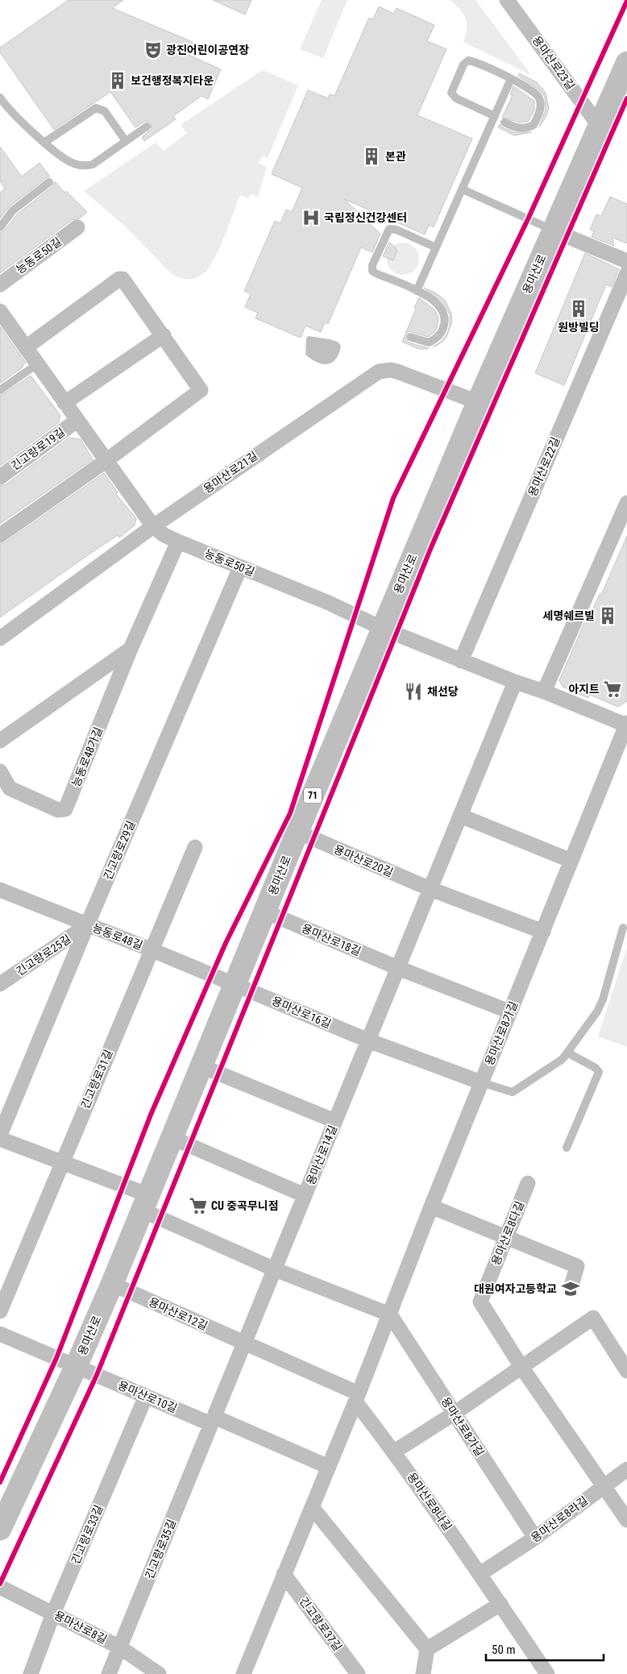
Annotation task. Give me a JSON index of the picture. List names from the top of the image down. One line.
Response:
{"streets":{"main road":["용마산로","71"],"street":["용마산로23길","능동로50길","긴고랑로19길","용마산로22길","용마산로21길","능동로48가길","긴고랑로29길","용마산로20길","능동로48길","용마산로18길","긴고랑로25길","용마산로16길","용마산로8가길","긴고랑로31길","용마산로14길","용마산로8다길","용마산로12길","용마산로10길","용마산로8나길","용마산로8라길","긴고랑로33길","긴고랑로35길","긴고랑로37길","용마산로8길"]},"crossings":[["용마산로23길","용마산로"],["능동로50길","용마산로"],["능동로50길","긴고랑로19길"],["능동로50길","용마산로21길"],["능동로50길","능동로48가길"],["능동로50길","긴고랑로29길"],["용마산로","용마산로21길"],["용마산로","용마산로20길"],["용마산로","능동로48길"],["용마산로","용마산로18길"],["용마산로","용마산로16길"],["용마산로","용마산로12길"],["용마산로","용마산로10길"],["긴고랑로29길","능동로48길"],["긴고랑로29길","긴고랑로25길"],["용마산로20길","용마산로8가길"],["능동로48길","긴고랑로25길"],["능동로48길","용마산로16길"],["능동로48길","긴고랑로31길"],["용마산로18길","용마산로8가길"],["용마산로16길","용마산로8가길"],["용마산로16길","용마산로14길"],["용마산로8가길","용마산로12길"],["용마산로8가길","용마산로10길"],["용마산로8가길","용마산로8나길"],["용마산로8가길","용마산로8라길"],["용마산로8가길","긴고랑로37길"],["용마산로8다길","용마산로8라길"],["용마산로12길","용마산로8나길"],["용마산로10길","긴고랑로33길"],["용마산로10길","긴고랑로35길"],["용마산로8나길","용마산로8라길"],["긴고랑로33길","용마산로8길"],["긴고랑로35길","용마산로8길"]],"places":{"theatre":["광진어린이공연장"],"building":["보건행정복지타운","본관","원방빌딩","세명쉐르빌"],"hospital":["국립정신건강센터"],"supermarket":["아지트","CU 중곡무니점"],"restaurant":["채선당"],"school or university":["대원여자고등학교"]},"scale_bar":"50 m"}
